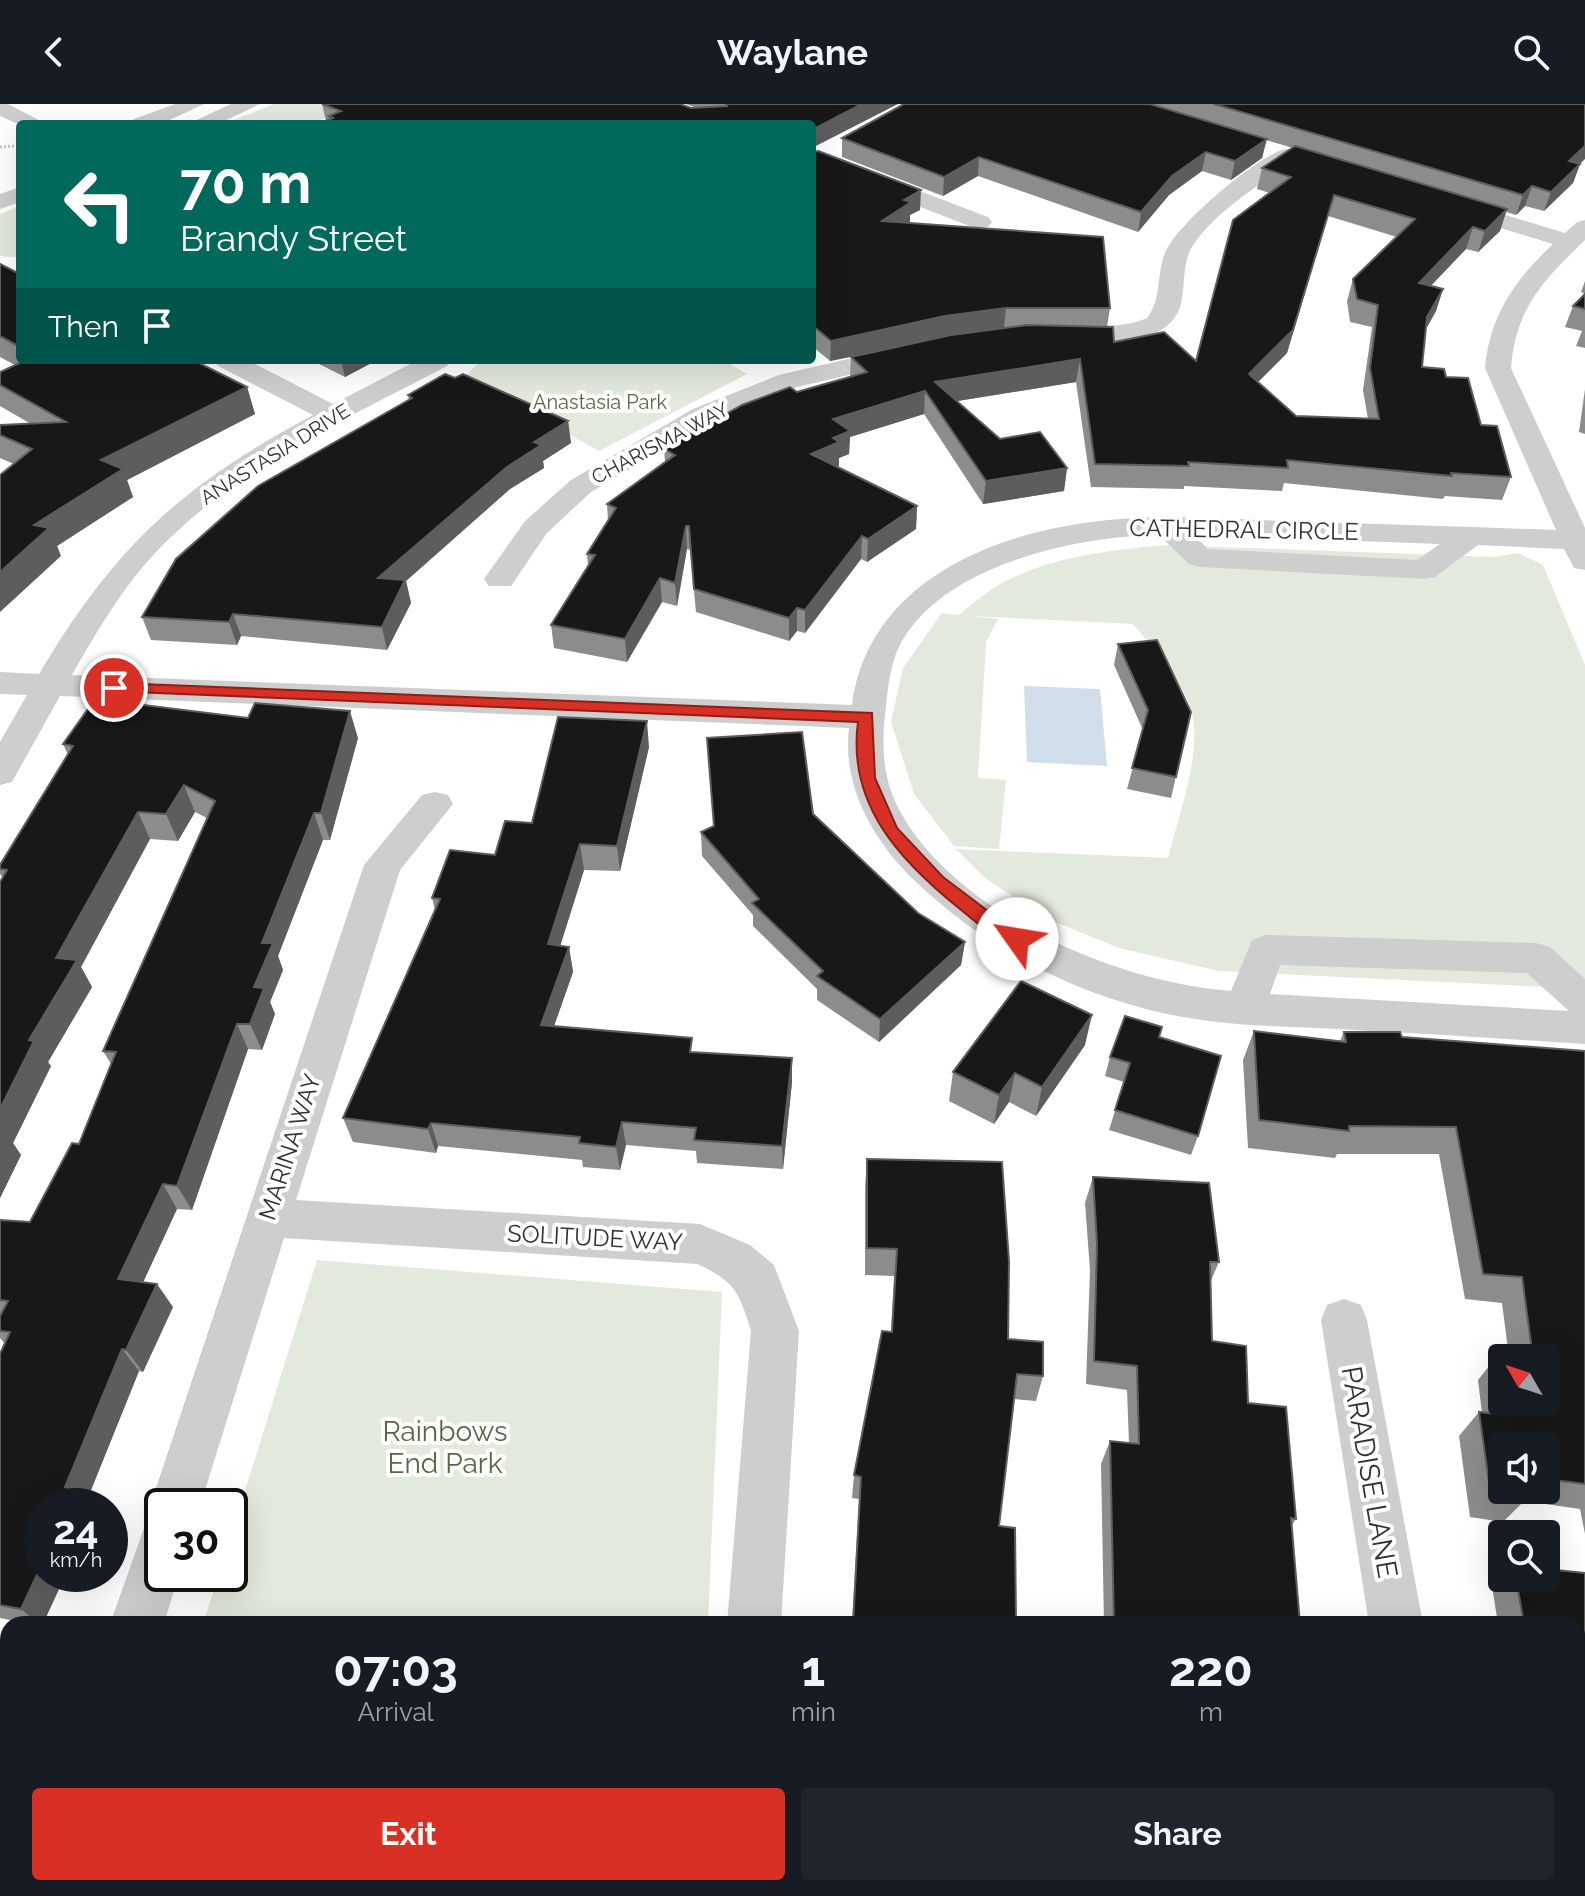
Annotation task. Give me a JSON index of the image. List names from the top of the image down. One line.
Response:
{"streets":{"street":["CHARISMA WAY","ANASTASIA DRIVE","CATHEDRAL CIRCLE","MARINA WAY","SOLITUDE WAY","PARADISE LANE"]},"crossings":[["MARINA WAY","SOLITUDE WAY"]],"parks":["Anastasia Park","Rainbows End Park"],"north":"top left","page":{"header":"Waylane","turn":["70 m","Brandy Street"],"then":"Then","speed":"24 km/h","limit":"30","eta":["07:03","Arrival","1","min","220","m"],"buttons":["Exit","Share"]}}
